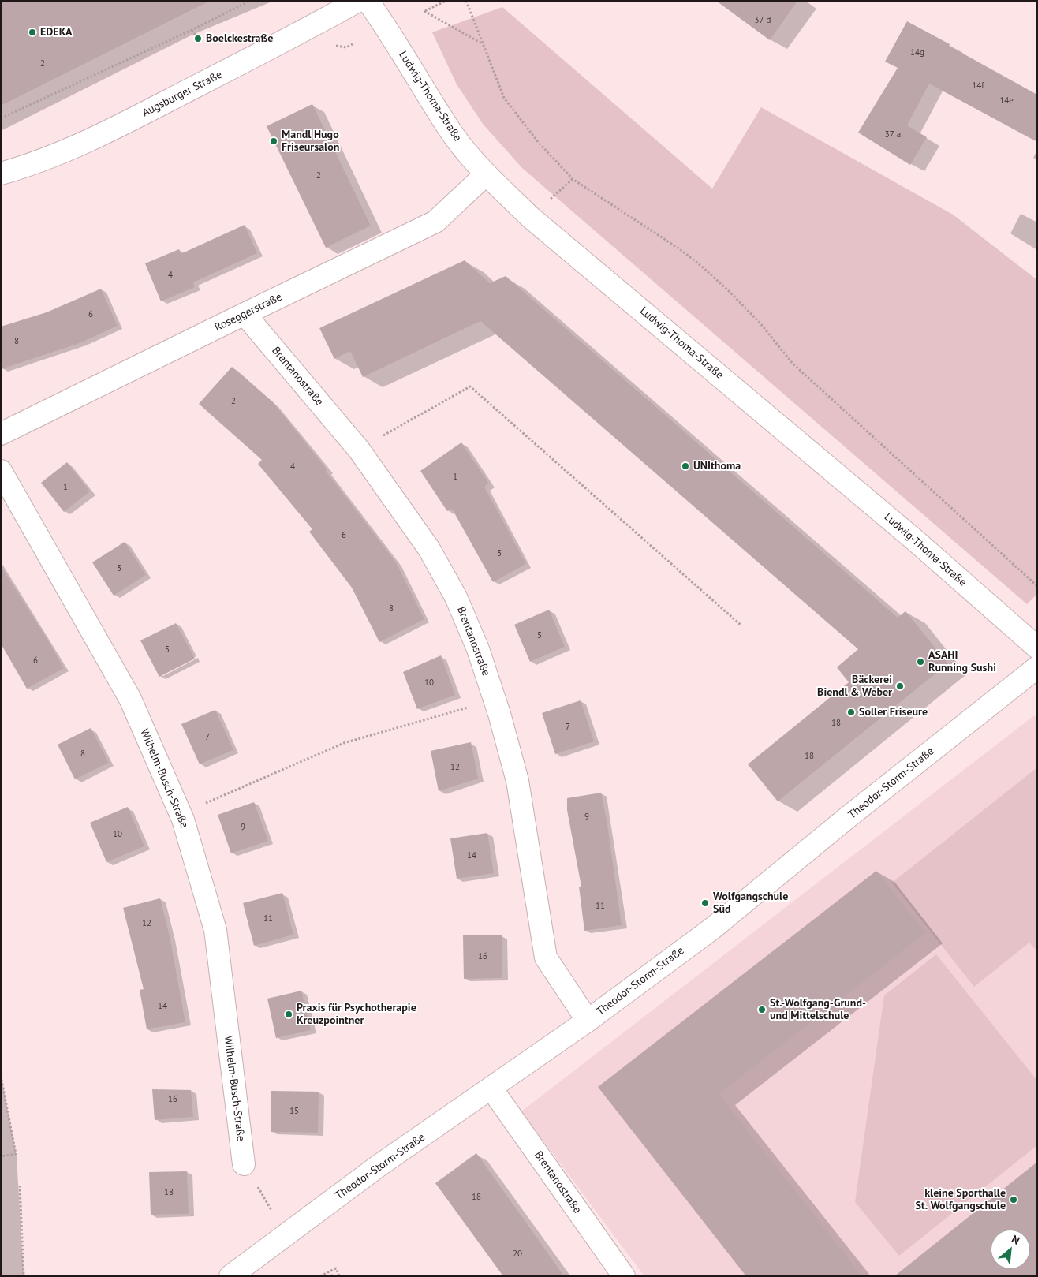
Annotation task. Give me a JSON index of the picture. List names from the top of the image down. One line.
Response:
{"streets":{"street":["Augsburger Straße","Ludwig-Thoma-Straße","Roseggerstraße","Brentanostraße","Wilhelm-Busch-Straße","Theodor-Storm-Straße"]},"crossings":[["Ludwig-Thoma-Straße","Roseggerstraße"],["Roseggerstraße","Brentanostraße"],["Brentanostraße","Theodor-Storm-Straße"]],"places":["EDEKA","Boelckestraße","Mandl Hugo Friseursalon","UNIthoma","ASAHI Running Sushi","Bäckerei Biendl & Weber","Soller Friseure","Wolfgangschule Süd","St.-Wolfgang-Grund- und Mittelschule","Praxis für Psychotherapie Kreuzpointner","kleine Sporthalle St. Wolfgangschule"],"house_numbers":["37 d","14g","2","14f","14e","37 a","2","4","6","8","2","4","1","1","6","3","3","8","5","5","6","10","18","7","7","8","18","12","9","9","10","14","11","11","12","16","14","16","15","18","18","20"],"north":"top right"}
